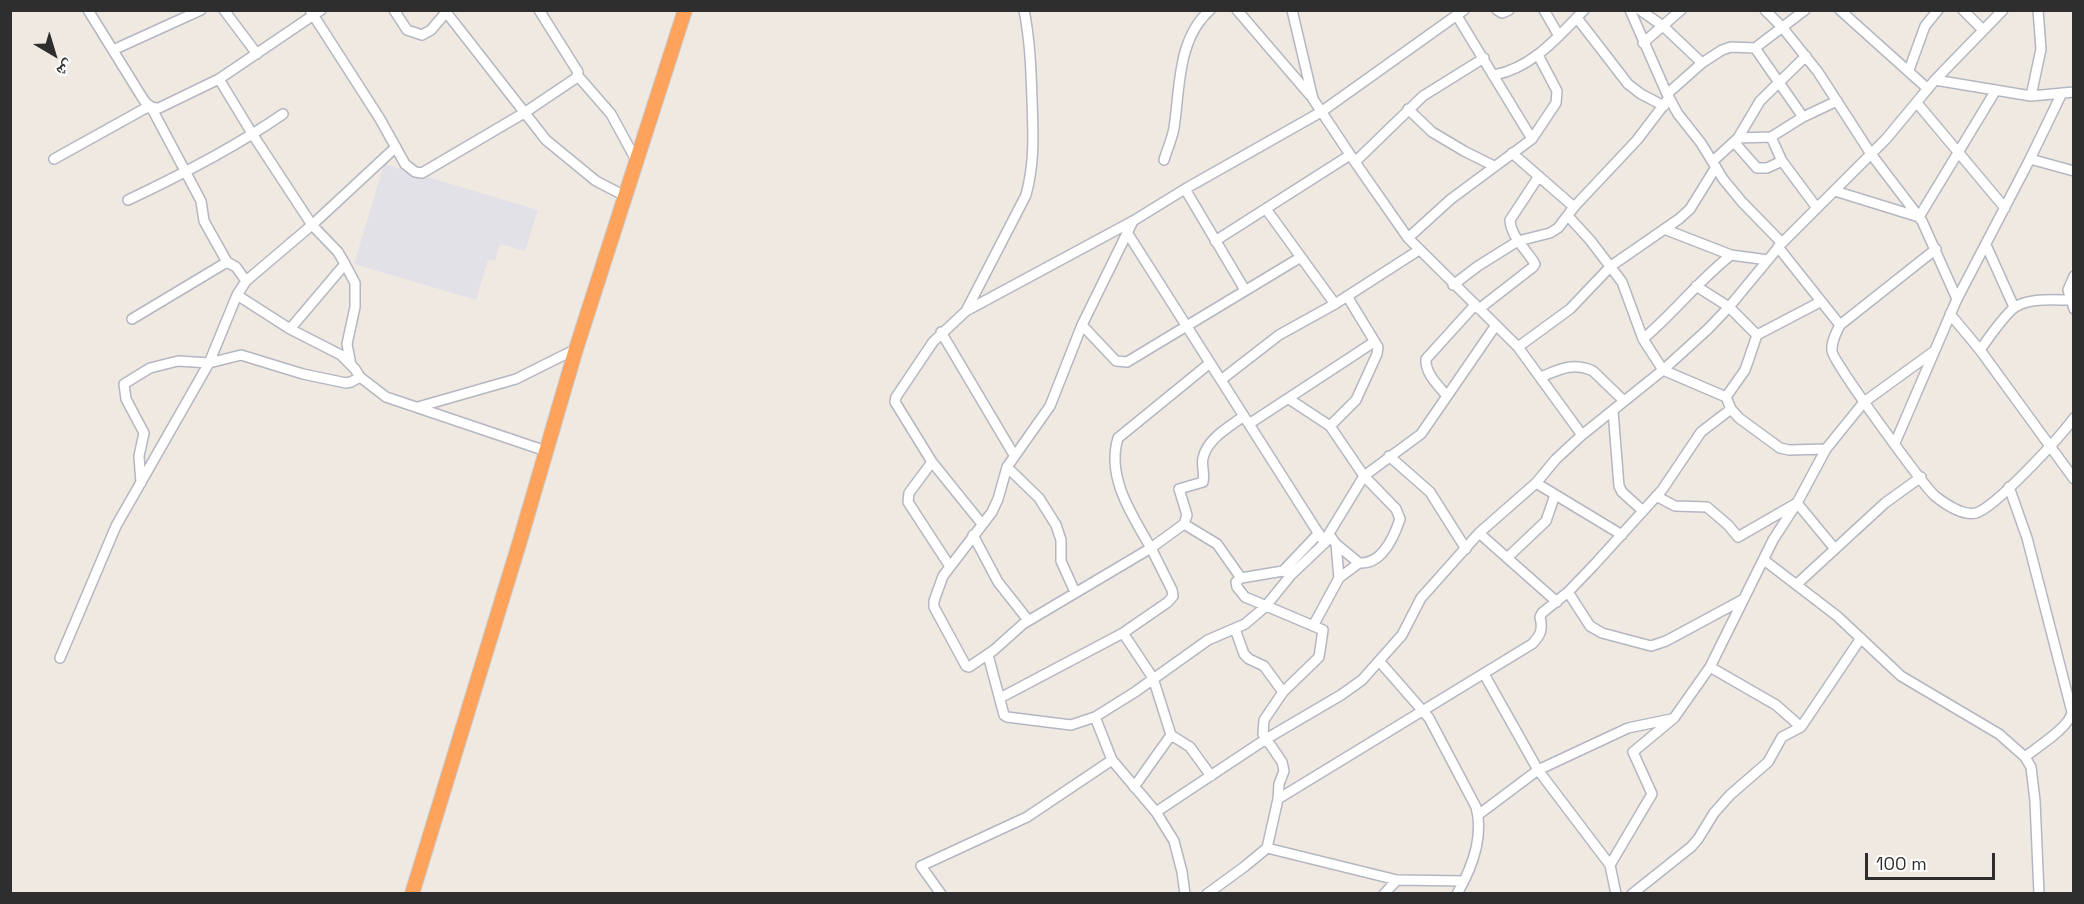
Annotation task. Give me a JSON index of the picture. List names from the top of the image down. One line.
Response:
{"scale_bar":"100 m","north":"bottom right"}
